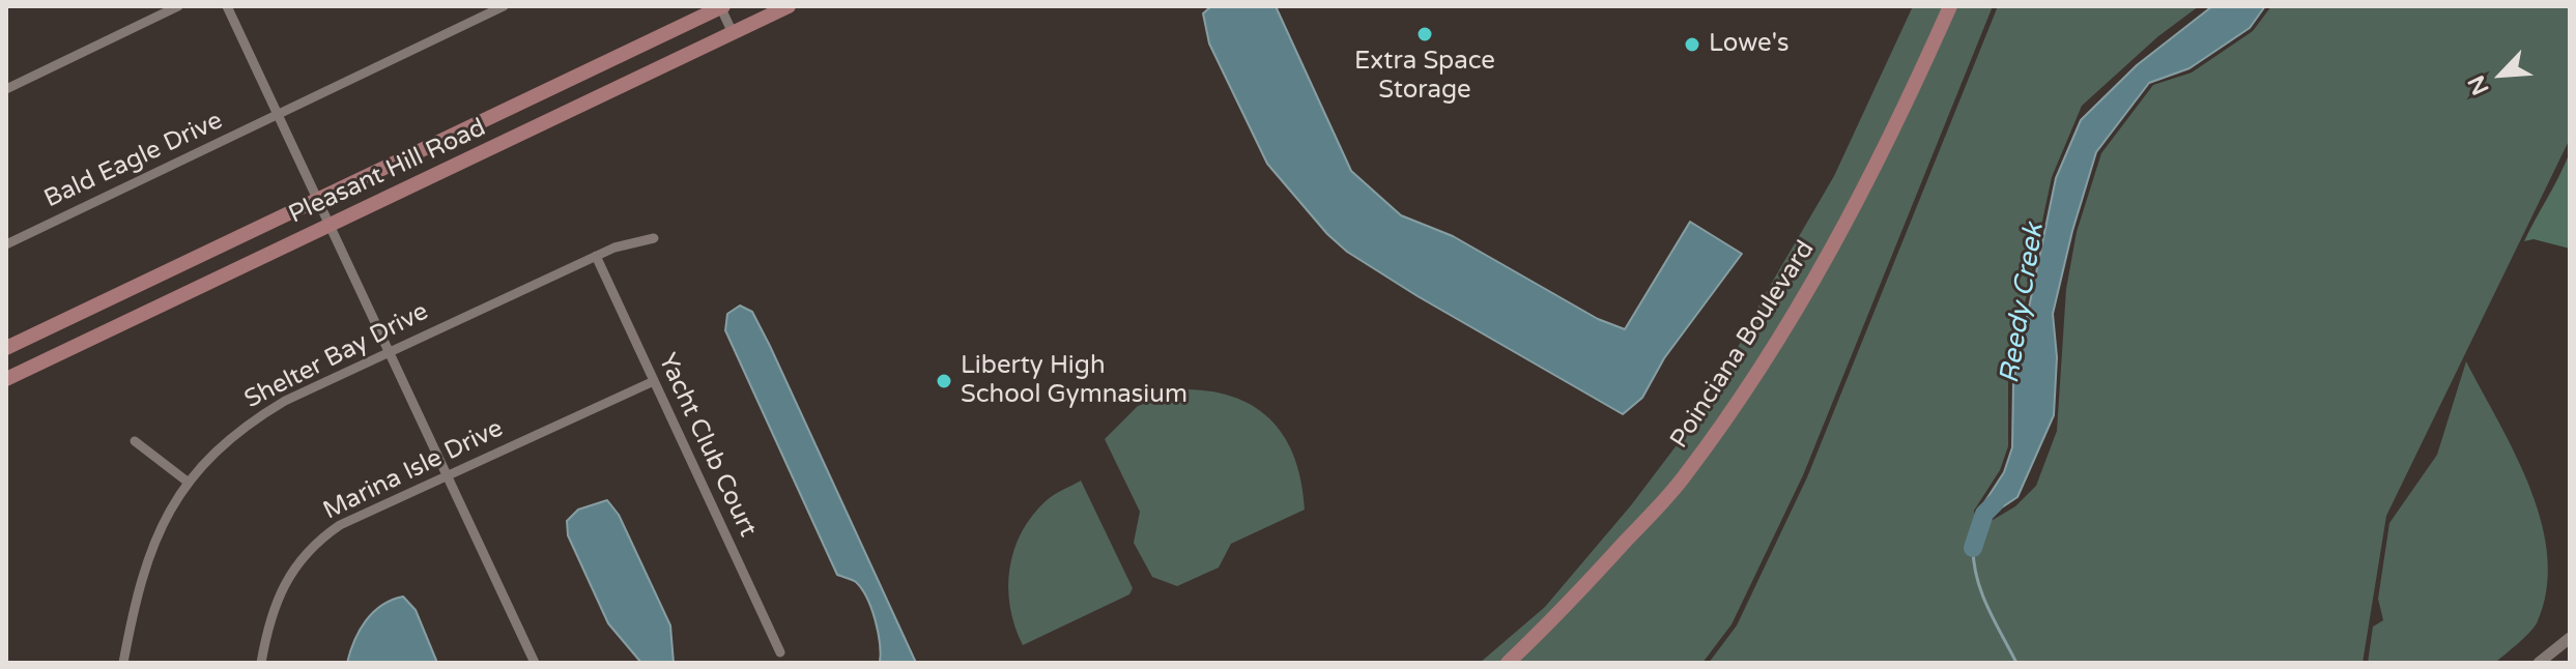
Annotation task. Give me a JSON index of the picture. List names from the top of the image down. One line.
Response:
{"streets":{"main road":["Pleasant Hill Road","Poinciana Boulevard"],"street":["Bald Eagle Drive","Shelter Bay Drive","Yacht Club Court","Marina Isle Drive"]},"crossings":[["Shelter Bay Drive","Yacht Club Court"],["Yacht Club Court","Marina Isle Drive"]],"water":["Reedy Creek"],"places":["Extra Space Storage","Lowe's","Liberty High School Gymnasium"],"north":"bottom left"}
